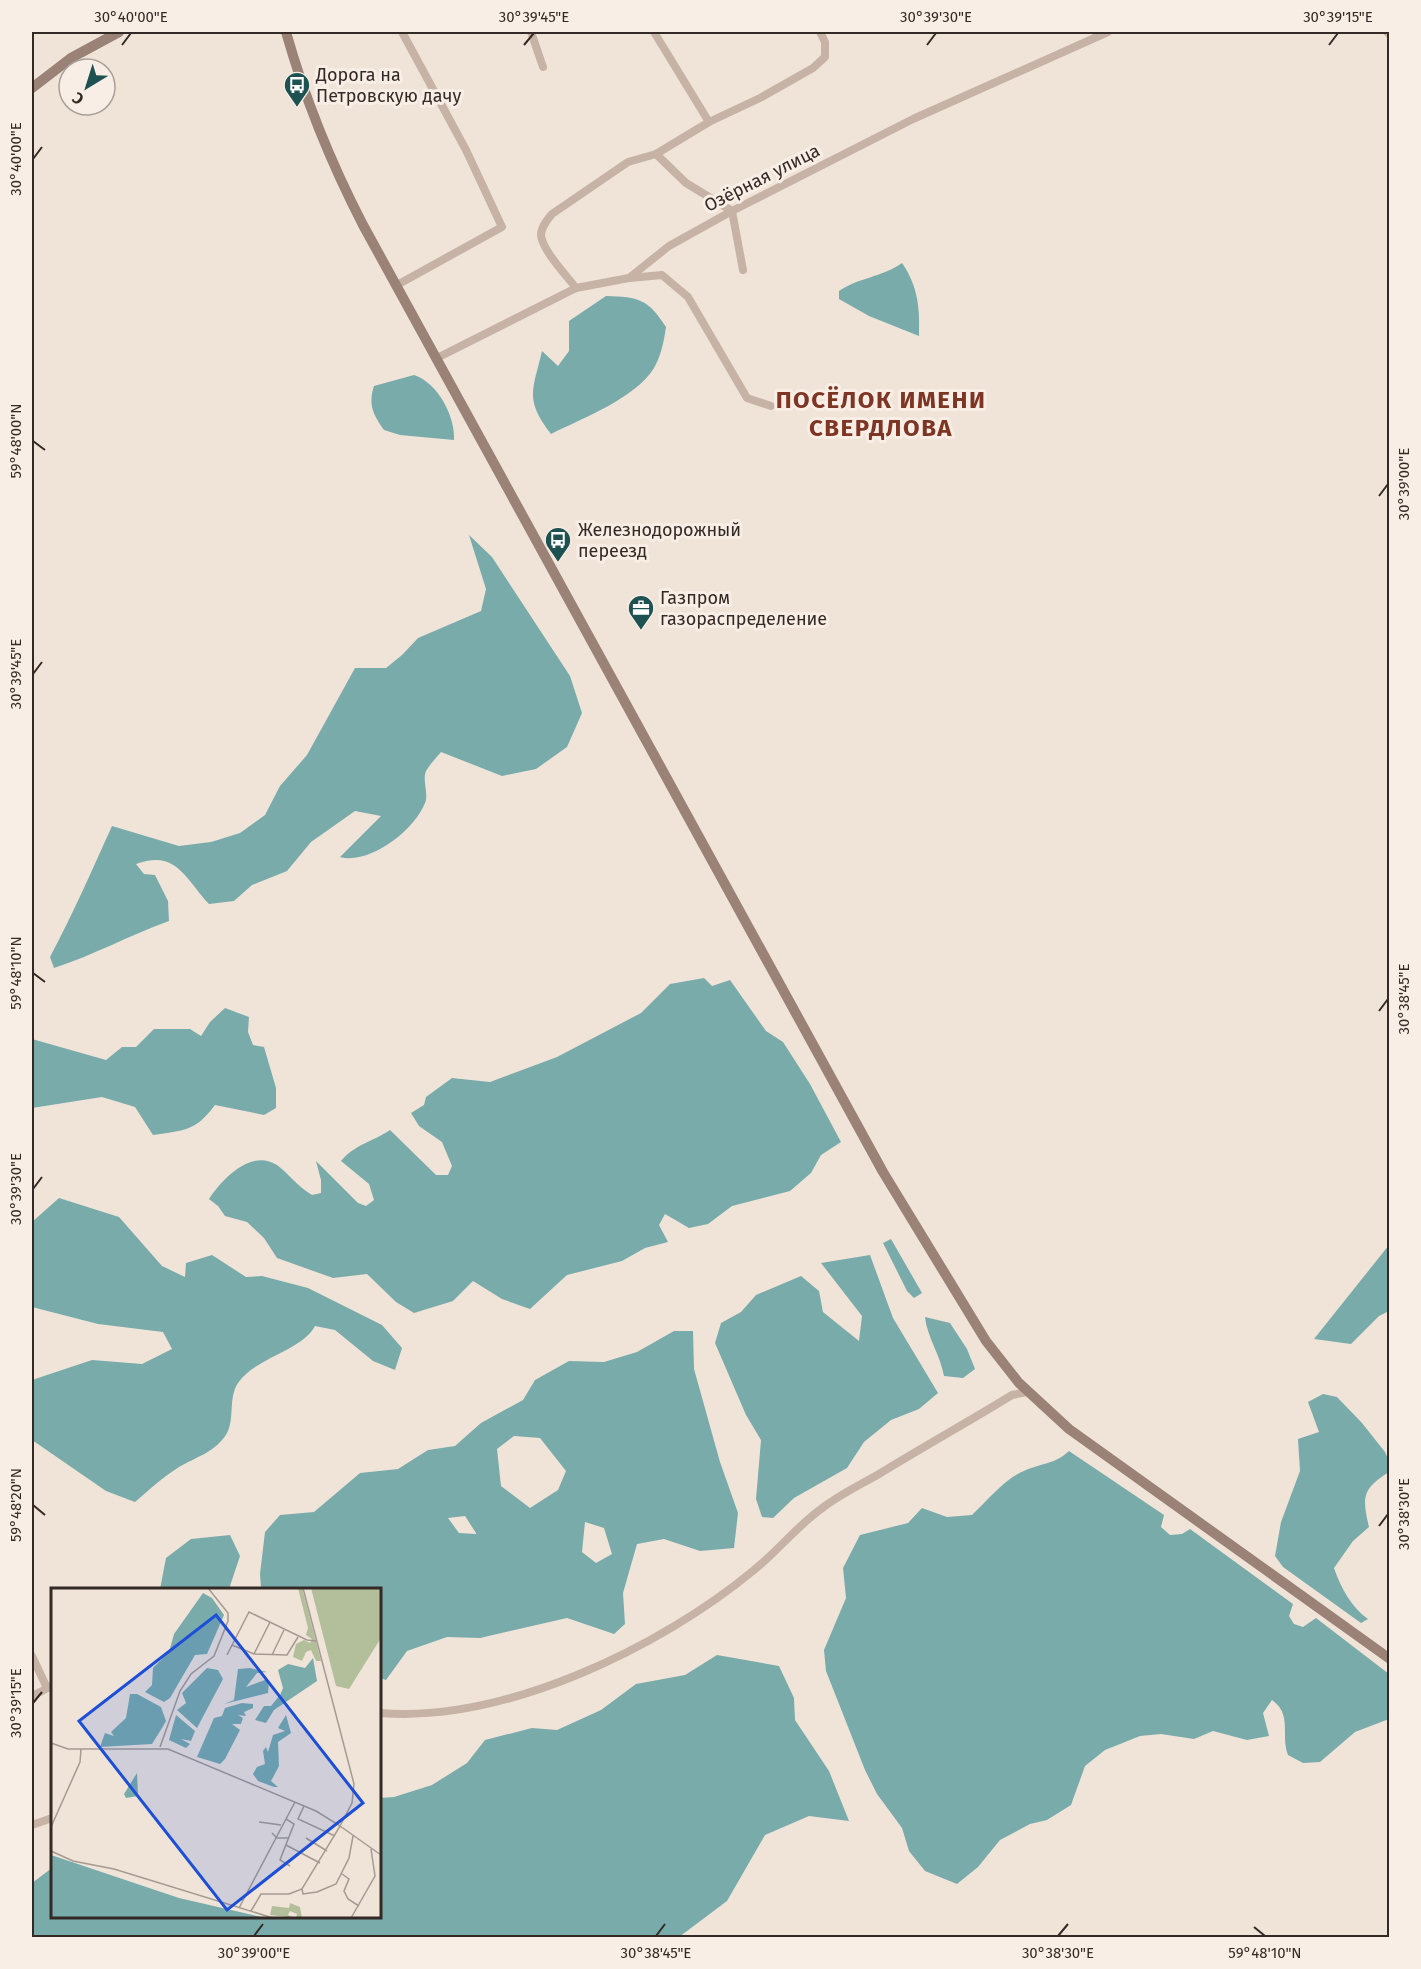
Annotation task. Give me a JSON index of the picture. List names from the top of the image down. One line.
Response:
{"streets":{"street":["Озёрная улица"]},"districts":["ПОСЁЛОК ИМЕНИ СВЕРДЛОВА"],"places":{"bus stop":["Дорога на Петровскую дачу","Железнодорожный переезд"],"office":["Газпром газораспределение"]},"north":"bottom left","coordinates":["30°40'00\"E","30°39'45\"E","30°39'30\"E","30°39'15\"E","59°48'00\"N","30°39'00\"E","59°48'10\"N","30°38'45\"E","59°48'20\"N","30°38'30\"E"]}
